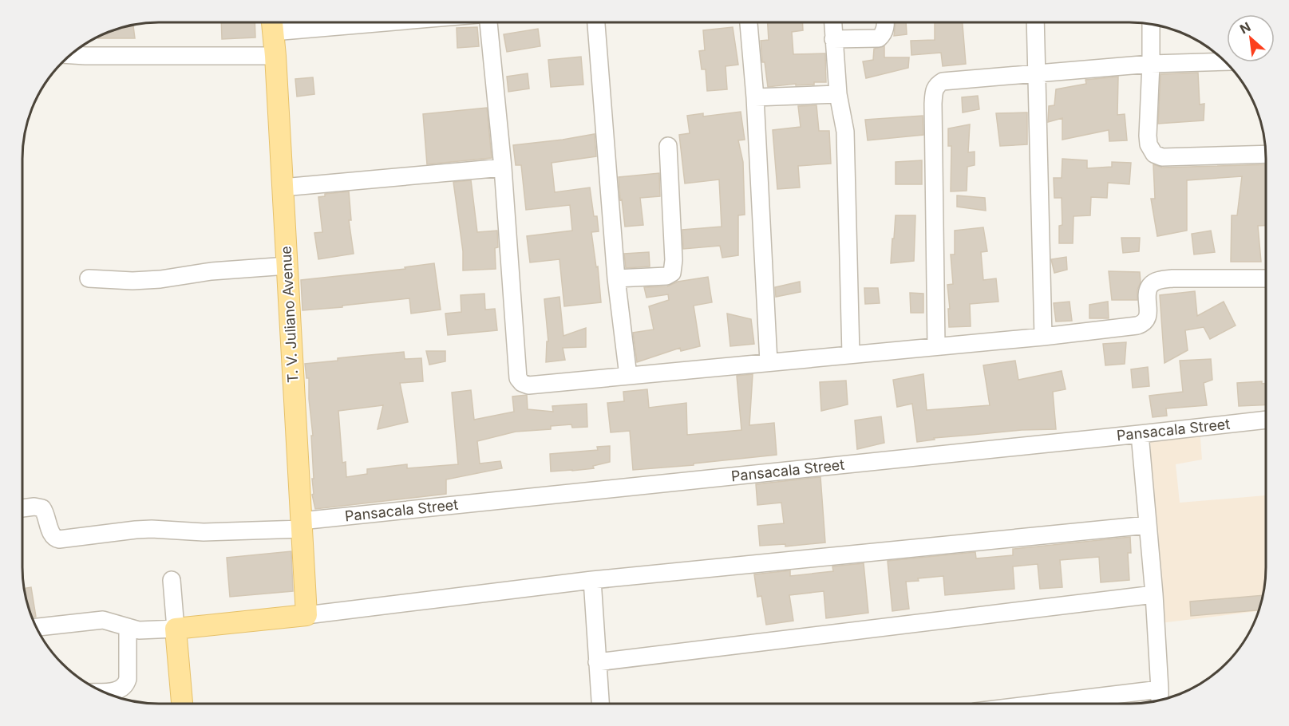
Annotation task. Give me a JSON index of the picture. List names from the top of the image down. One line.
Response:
{"streets":{"main road":["T. V. Juliano Avenue"],"street":["Pansacala Street"]},"crossings":[["T. V. Juliano Avenue","Pansacala Street"]],"north":"top left"}
